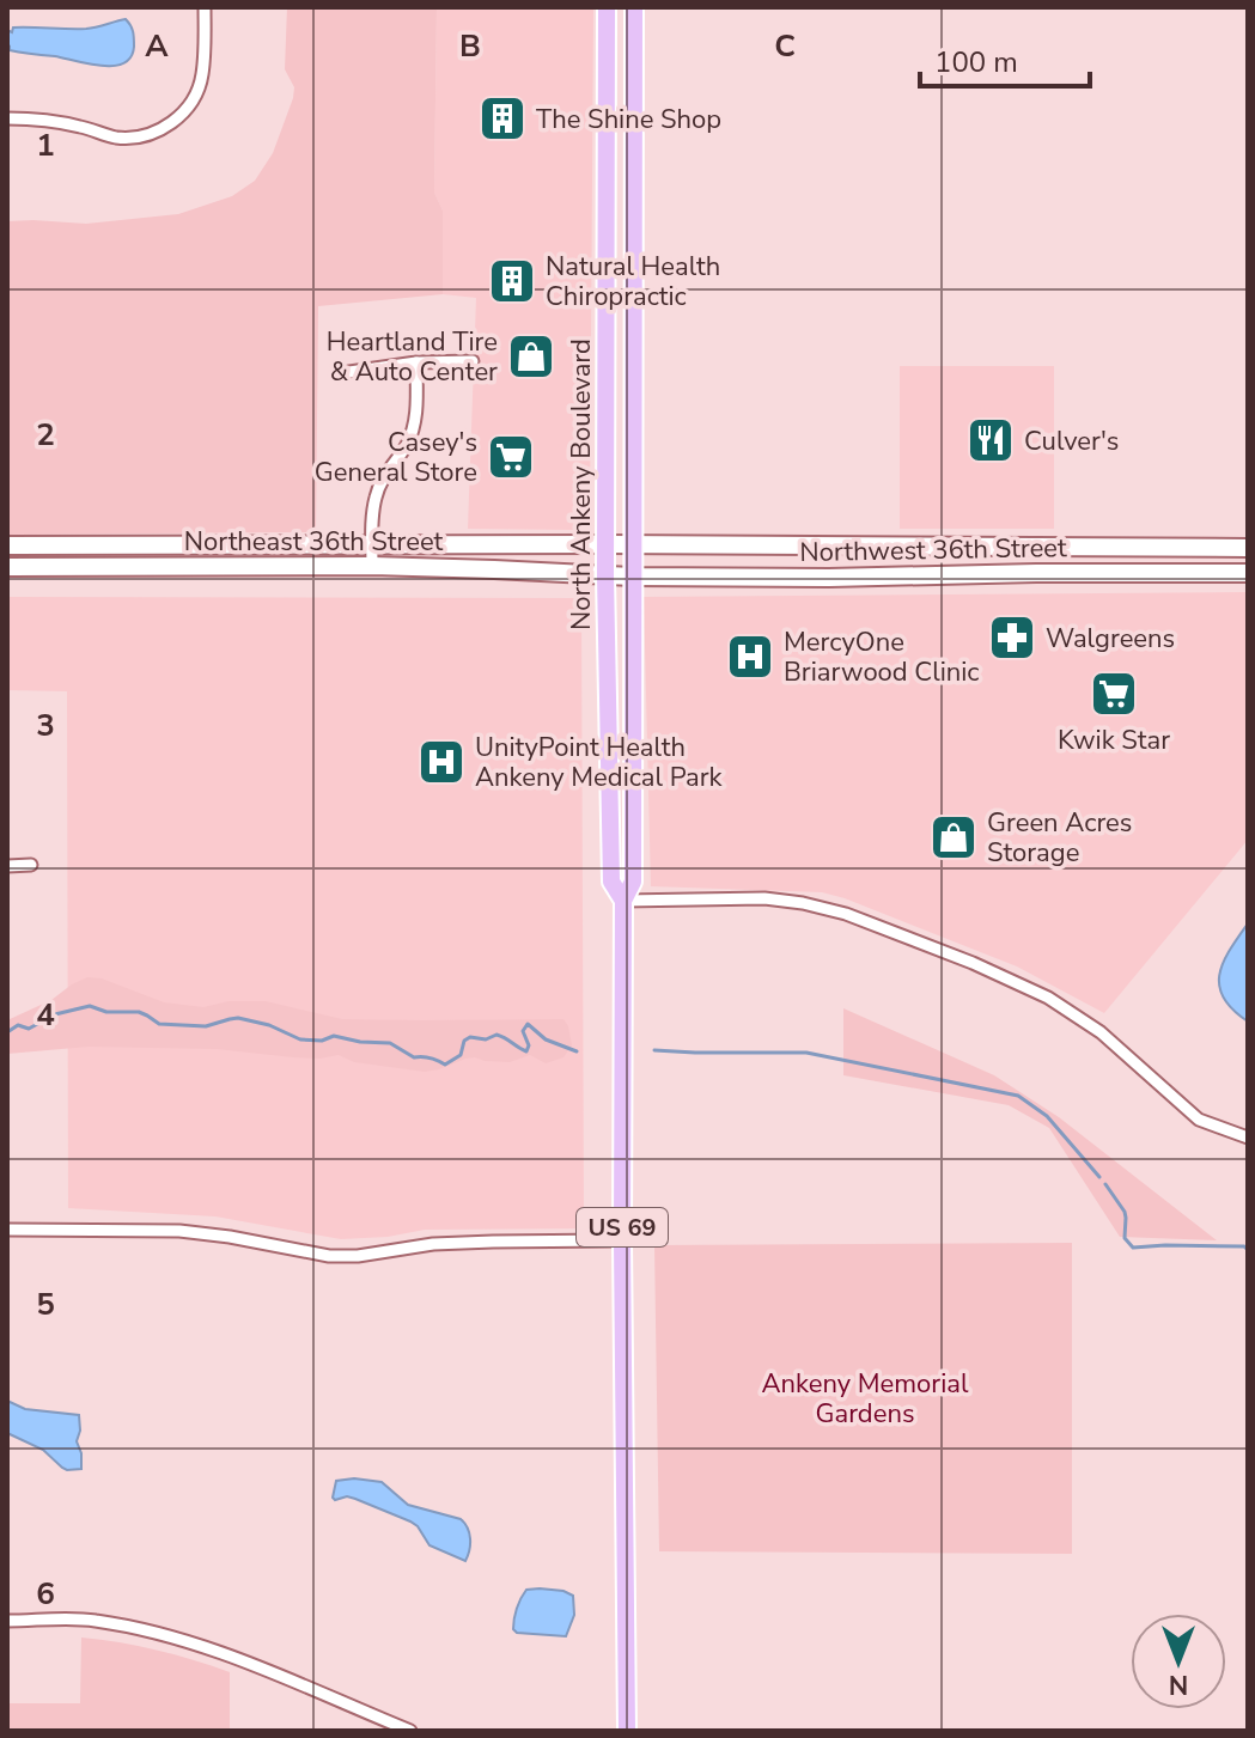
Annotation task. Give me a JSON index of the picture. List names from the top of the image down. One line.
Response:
{"streets":{"main road":["North Ankeny Boulevard","Northeast 36th Street","Northwest 36th Street","US 69"]},"crossings":[["North Ankeny Boulevard","Northeast 36th Street"],["North Ankeny Boulevard","Northwest 36th Street"],["Northeast 36th Street","Northwest 36th Street"]],"parks":["Ankeny Memorial Gardens"],"places":{"building":["The Shine Shop","Natural Health Chiropractic"],"shop":["Heartland Tire & Auto Center","Green Acres Storage"],"restaurant":["Culver's"],"supermarket":["Casey's General Store","Kwik Star"],"pharmacy":["Walgreens"],"hospital":["MercyOne Briarwood Clinic","UnityPoint Health Ankeny Medical Park"]},"scale_bar":"100 m","north":"bottom","grid":{"columns":["A","B","C"],"rows":["1","2","3","4","5","6"]}}
